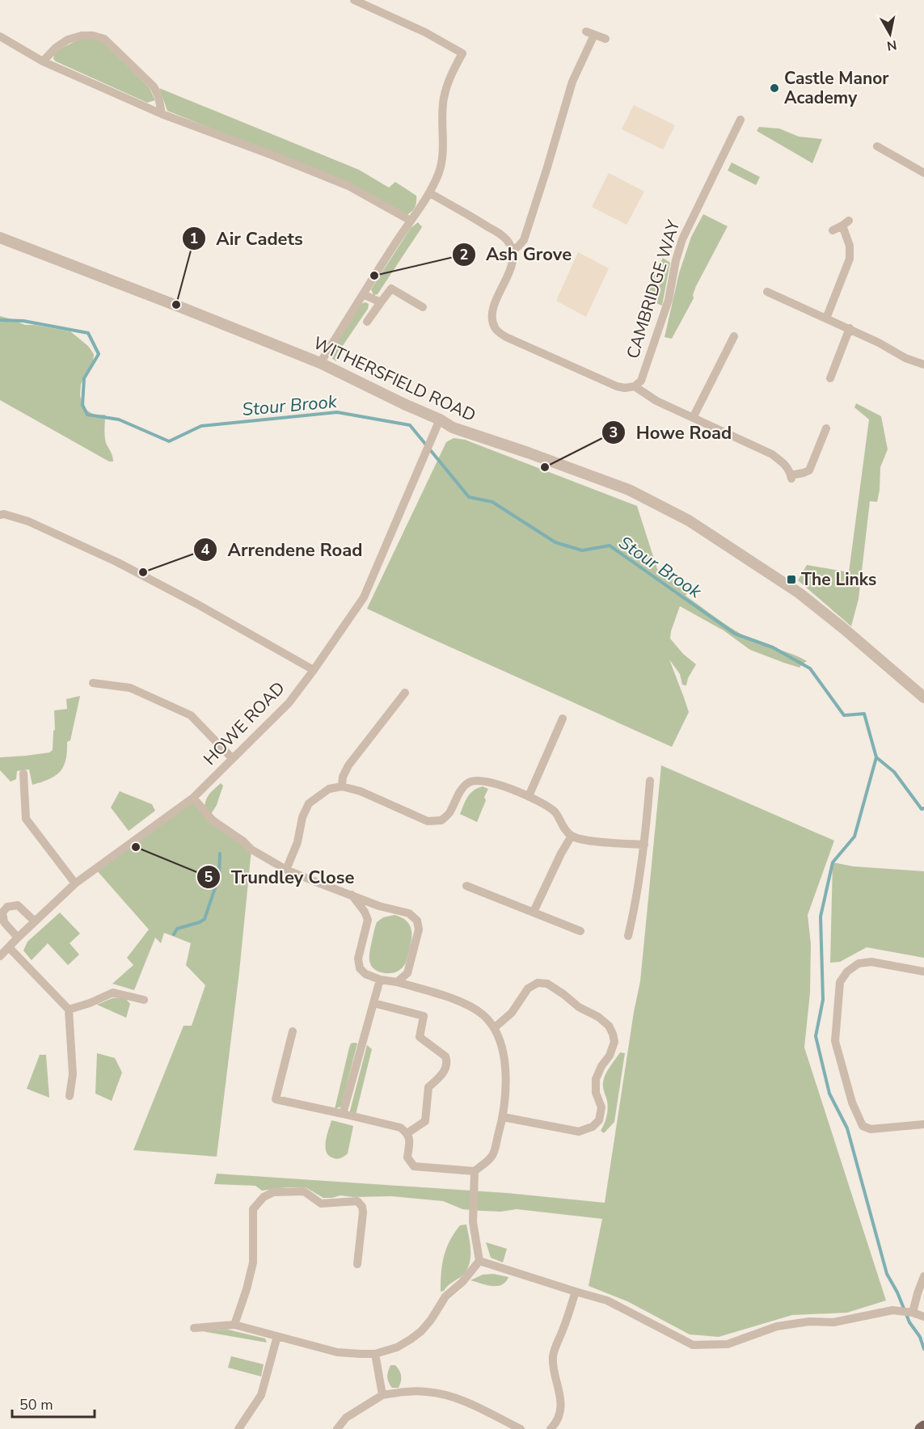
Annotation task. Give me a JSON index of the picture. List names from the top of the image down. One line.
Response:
{"streets":{"street":["CAMBRIDGE WAY","WITHERSFIELD ROAD","HOWE ROAD"]},"crossings":[["WITHERSFIELD ROAD","HOWE ROAD"]],"water":["Stour Brook"],"places":{"other":["Castle Manor Academy","Ash Grove","Air Cadets","Howe Road","Arrendene Road","Trundley Close"],"transit":["The Links"]},"scale_bar":"50 m","north":"bottom"}
